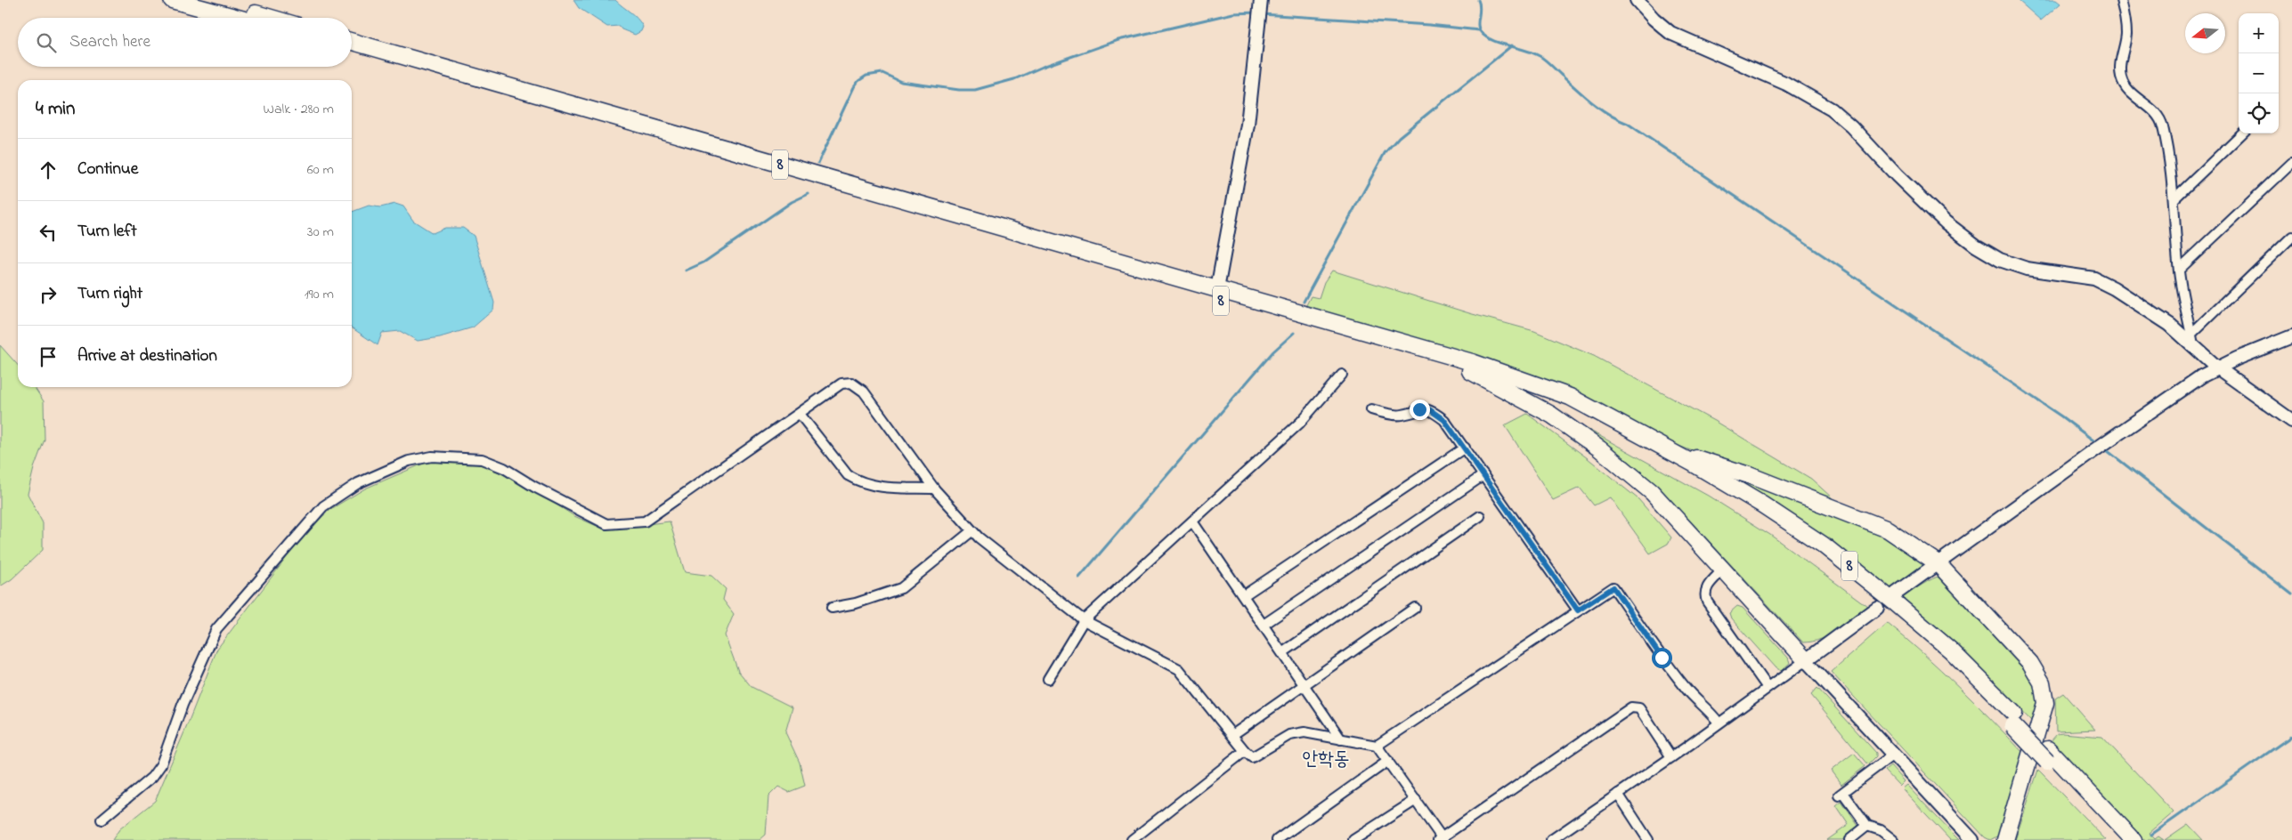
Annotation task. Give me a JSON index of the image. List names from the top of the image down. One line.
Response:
{"streets":{"highway":["8"]},"districts":["안학동"],"north":"left","page":{"map_buttons":["+","−"],"search":"Search here","heading":["4 min","Walk · 280 m"],"list":[["Continue","60 m"],["Turn left","30 m"],["Turn right","190 m"],"Arrive at destination"]}}
